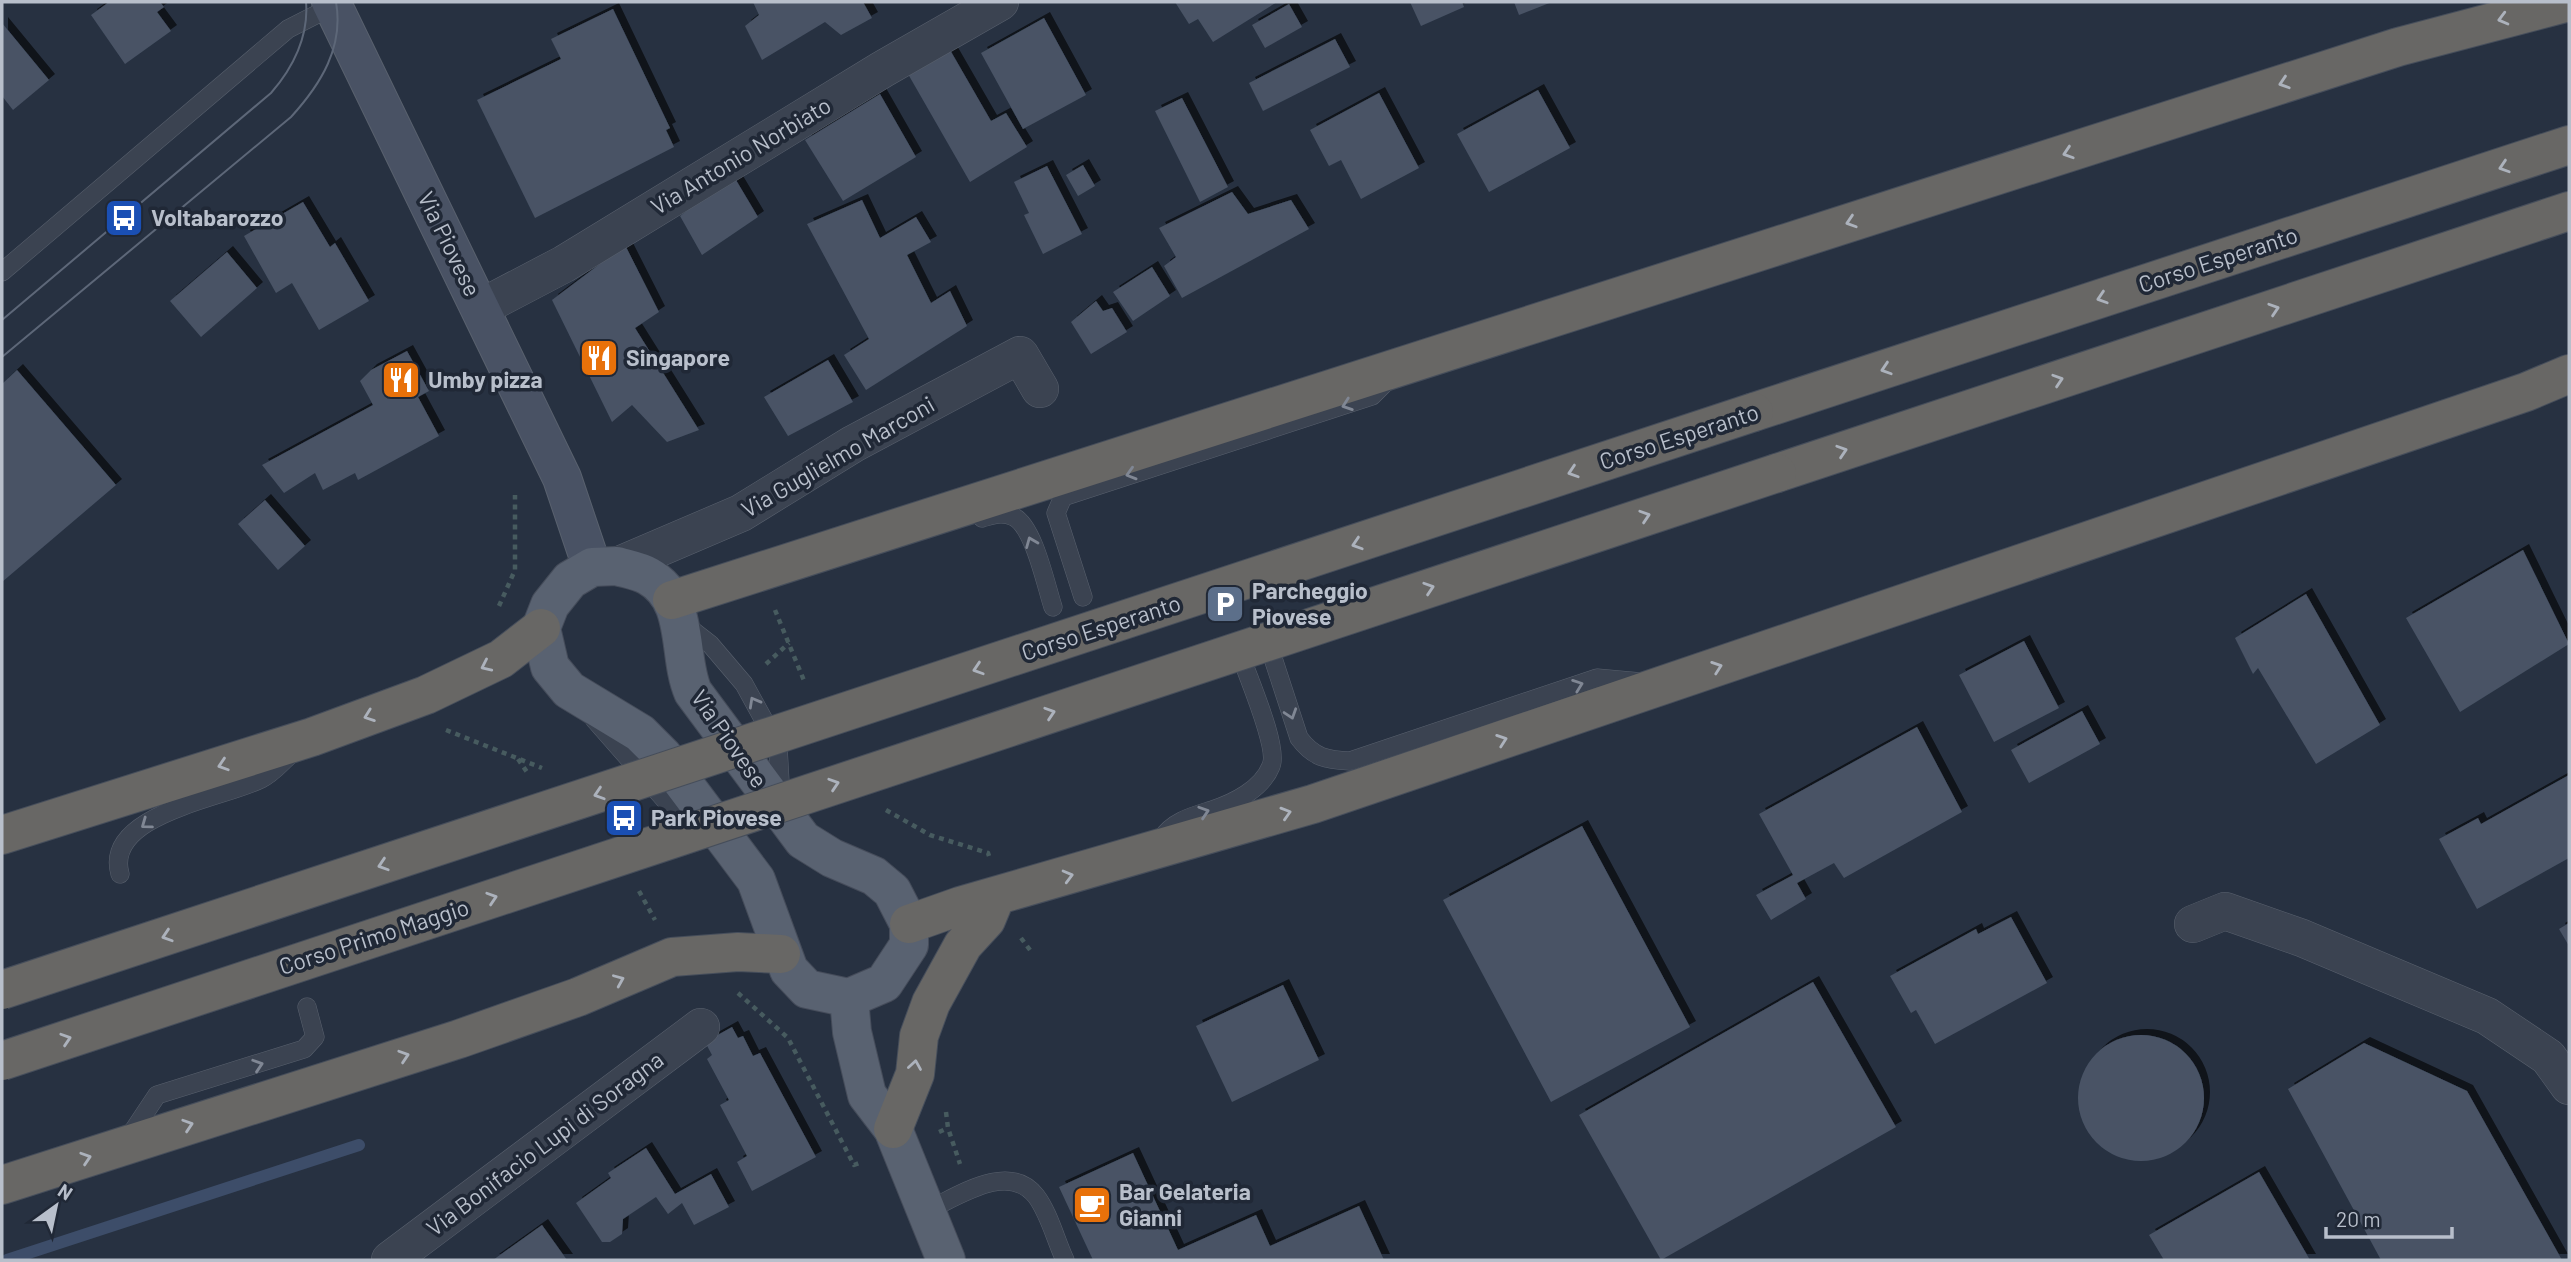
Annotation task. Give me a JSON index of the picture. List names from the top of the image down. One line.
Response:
{"streets":{"highway":["Corso Esperanto","Corso Primo Maggio"],"main road":["Via Piovese"],"street":["Via Antonio Norbiato","Via Guglielmo Marconi","Via Bonifacio Lupi di Soragna"]},"crossings":[["Via Antonio Norbiato","Via Piovese"],["Via Piovese","Via Guglielmo Marconi"],["Via Piovese","Corso Primo Maggio"]],"places":{"bus stop":["Voltabarozzo","Park Piovese"],"restaurant":["Singapore","Umby pizza"],"parking":["Parcheggio Piovese"],"cafe":["Bar Gelateria Gianni"]},"scale_bar":"20 m","north":"top right"}
